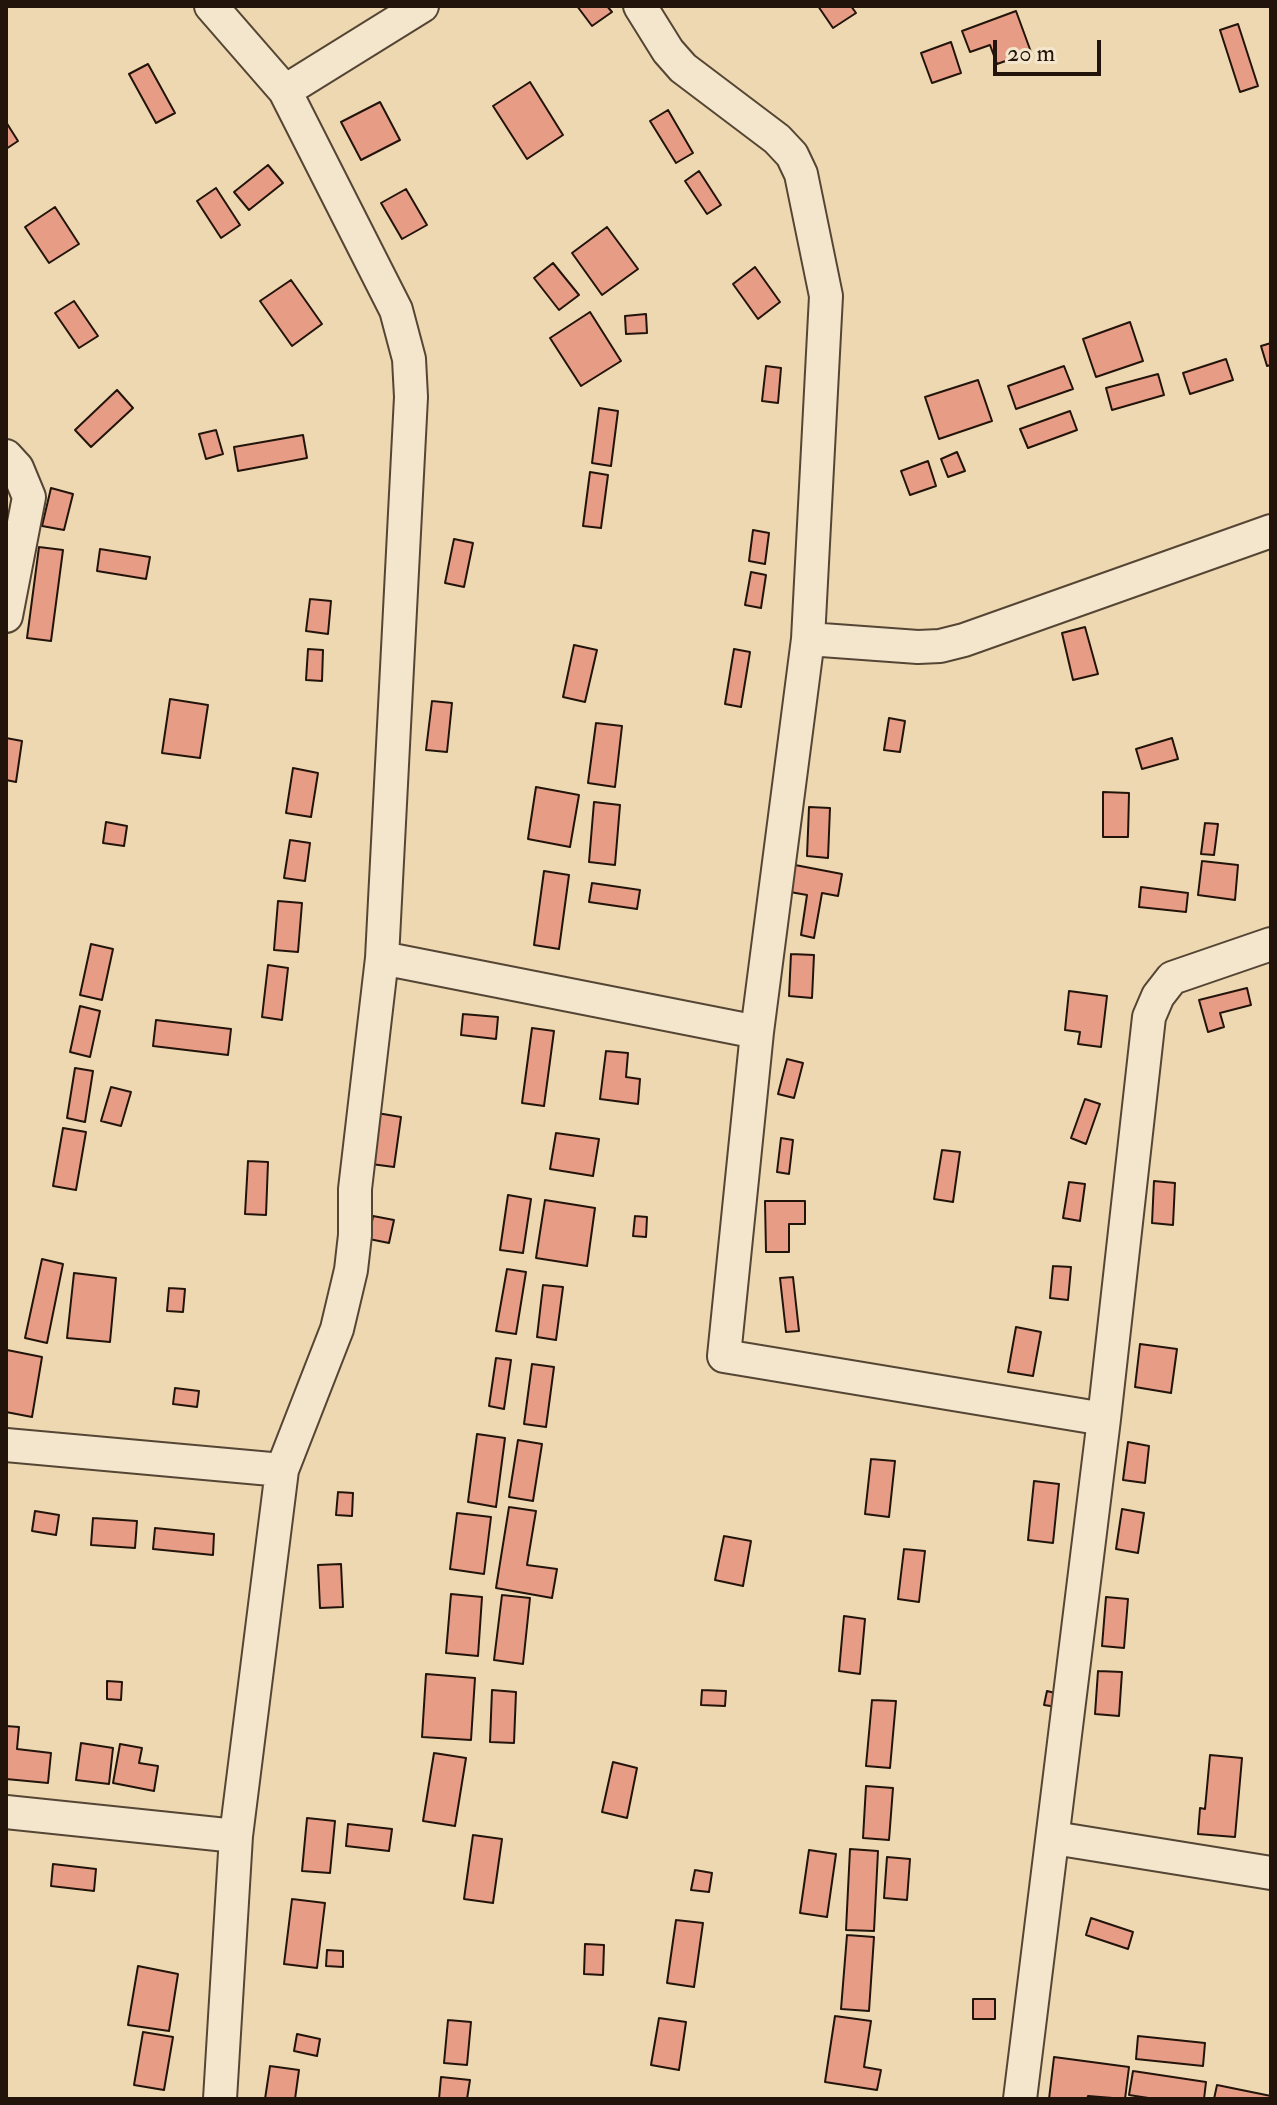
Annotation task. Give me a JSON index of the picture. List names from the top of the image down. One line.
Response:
{"scale_bar":"20 m"}
